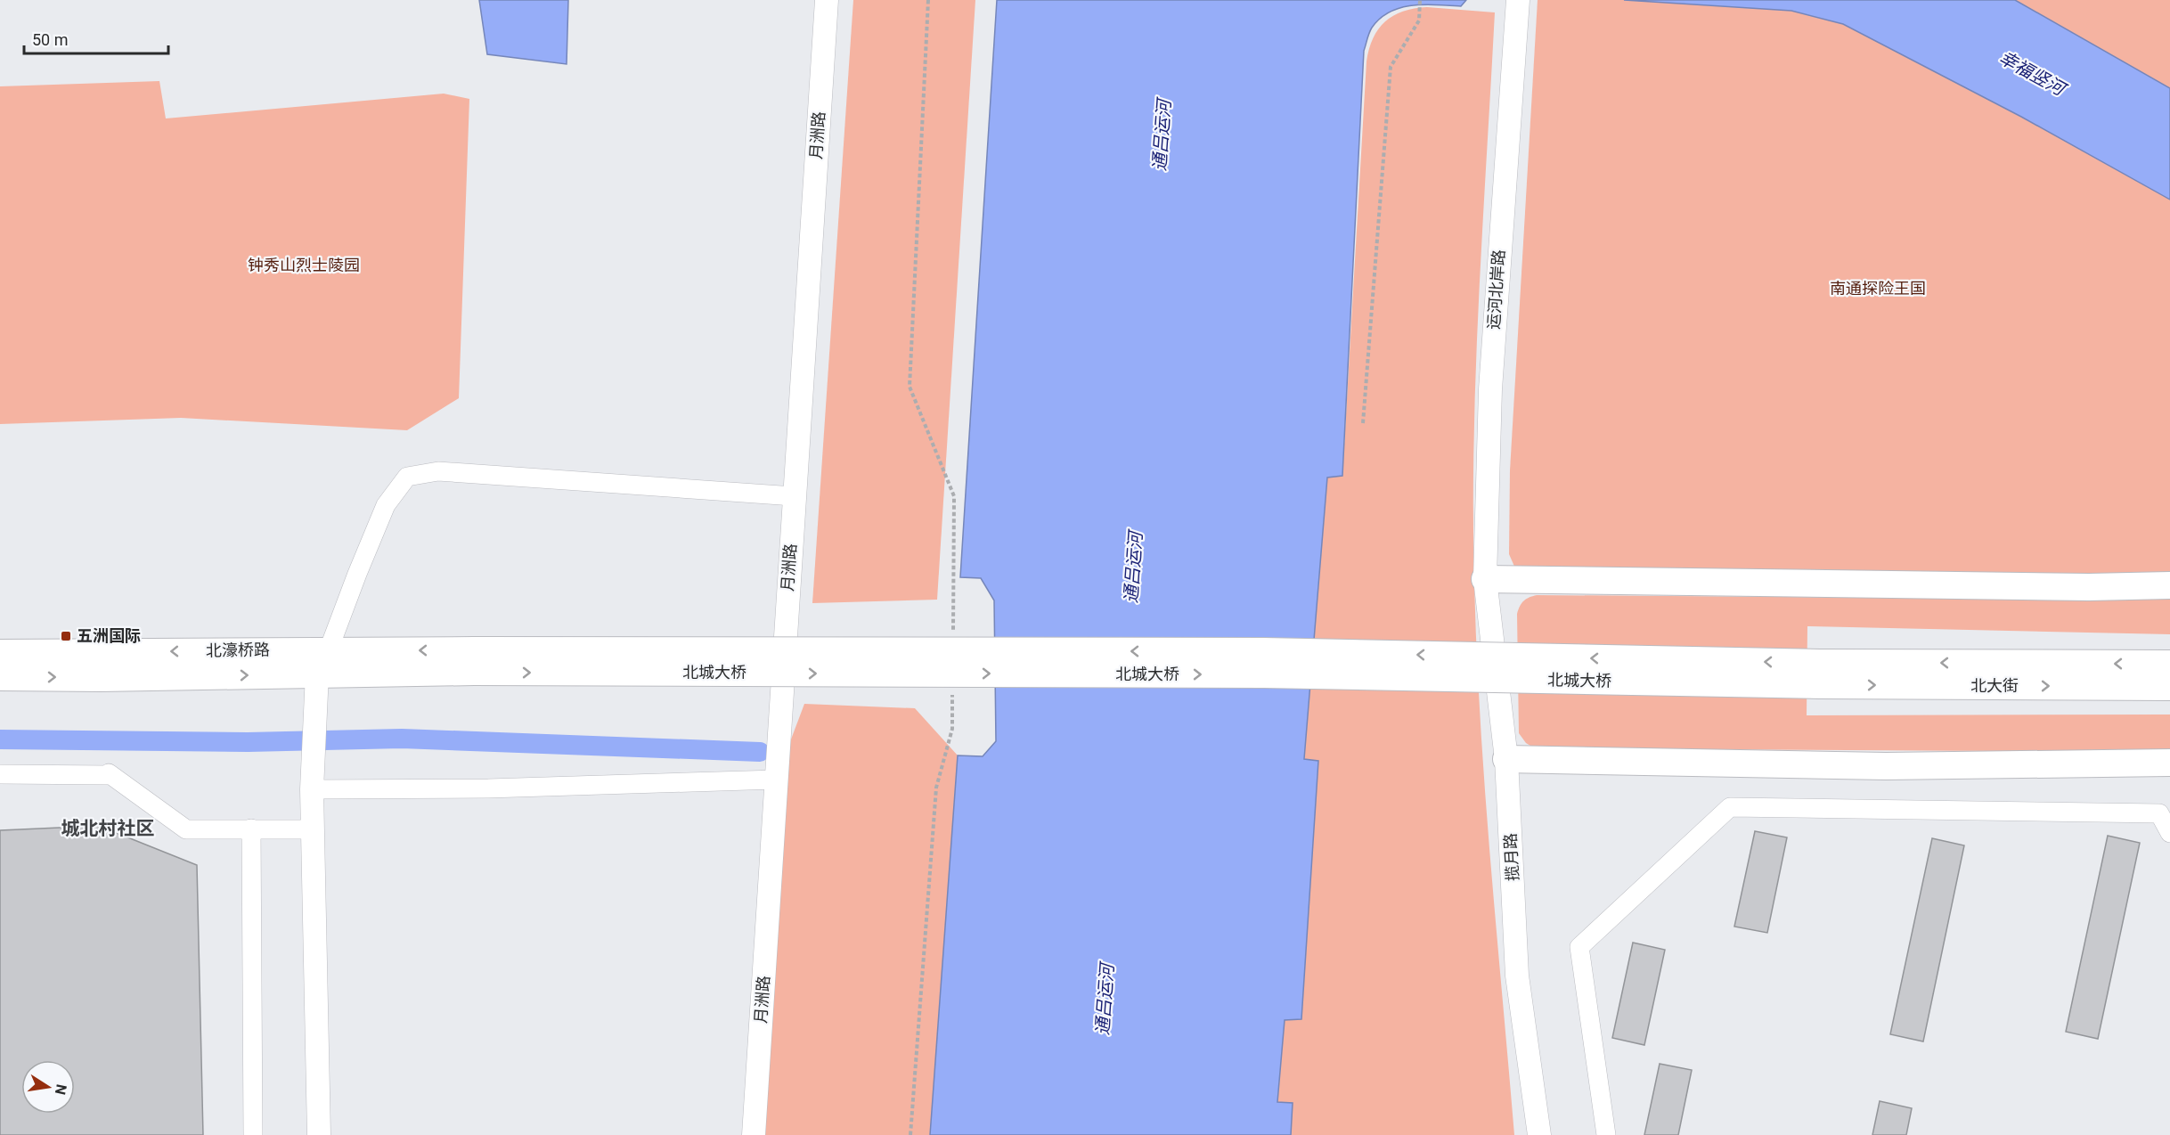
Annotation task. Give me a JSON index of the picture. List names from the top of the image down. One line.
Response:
{"streets":{"main road":["北濠桥路","北城大桥","北大街"],"street":["月洲路","运河北岸路","揽月路"]},"crossings":[["运河北岸路","揽月路"],["北濠桥路","北城大桥"],["北城大桥","北大街"]],"districts":["城北村社区"],"water":["幸福竖河","通吕运河"],"parks":["钟秀山烈士陵园","南通探险王国"],"places":{"transit":["五洲国际"]},"scale_bar":"50 m","north":"right"}
